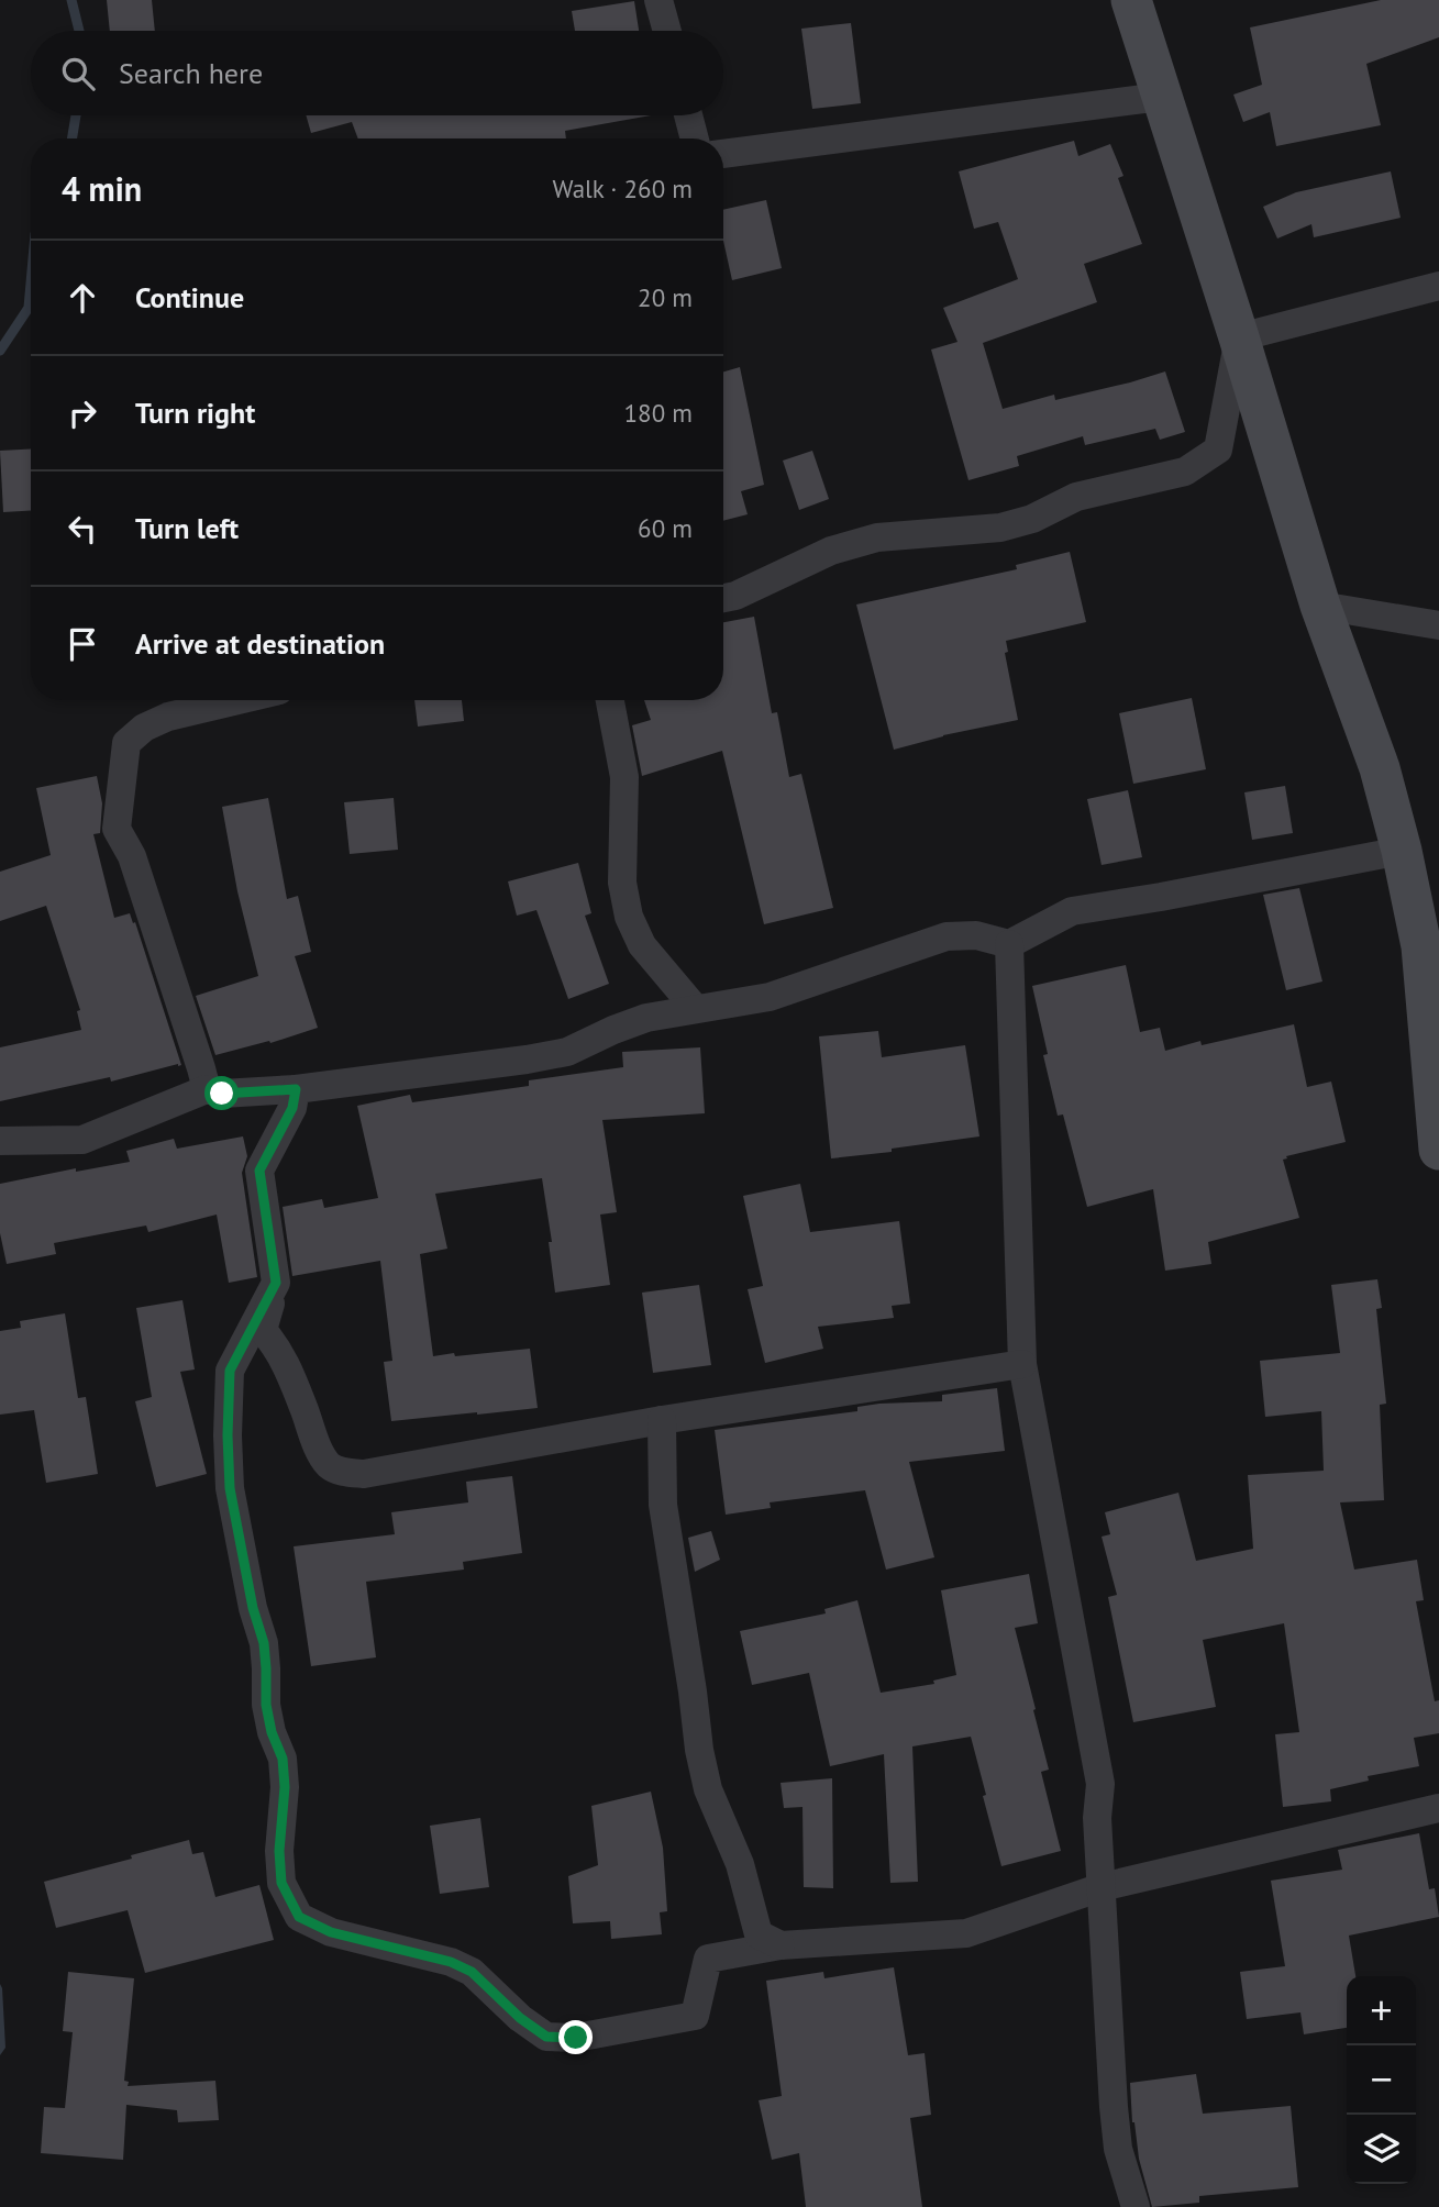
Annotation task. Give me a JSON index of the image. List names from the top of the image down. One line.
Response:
{"page":{"search":"Search here","heading":["4 min","Walk · 260 m"],"list":[["Continue","20 m"],["Turn right","180 m"],["Turn left","60 m"],"Arrive at destination"],"map_buttons":["+","−"]}}
